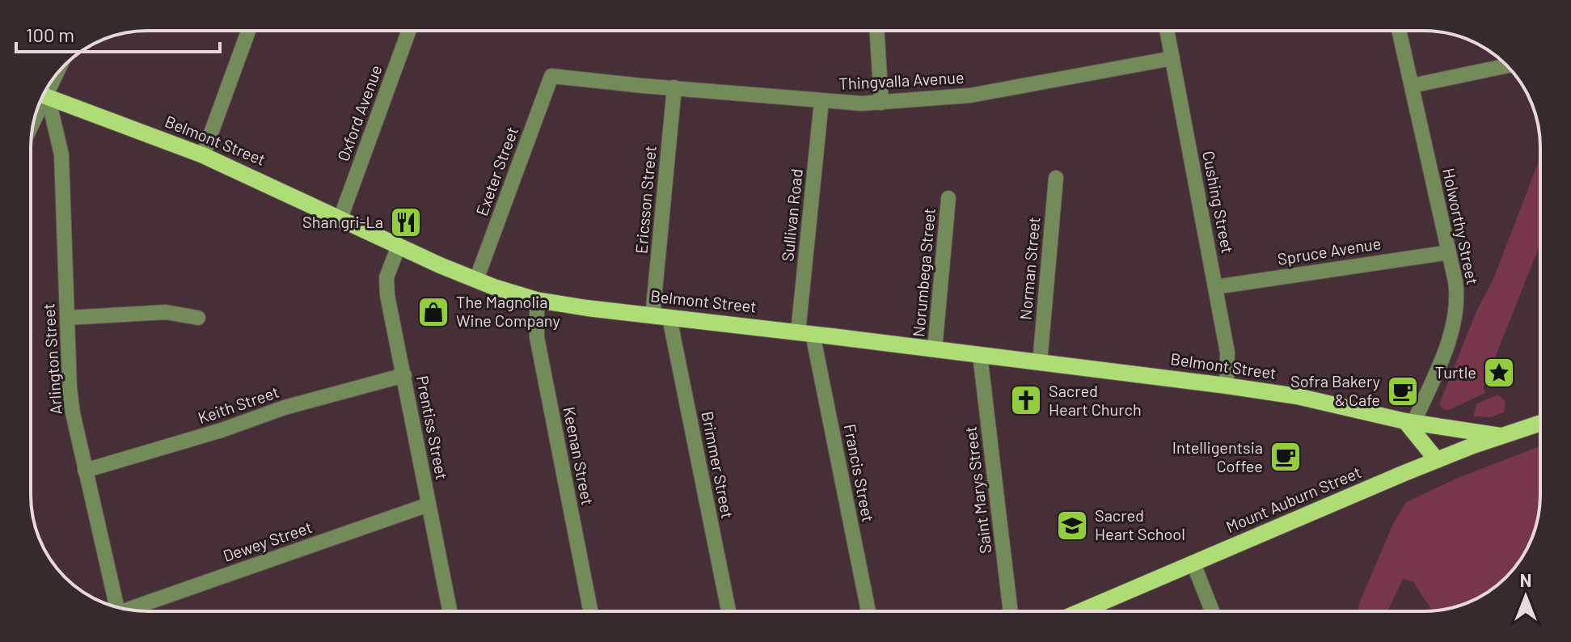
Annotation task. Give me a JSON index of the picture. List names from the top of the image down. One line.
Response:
{"streets":{"main road":["Belmont Street","Mount Auburn Street"],"street":["Thingvalla Avenue","Oxford Avenue","Exeter Street","Ericsson Street","Cushing Street","Sullivan Road","Holworthy Street","Spruce Avenue","Norman Street","Norumbega Street","Arlington Street","Keith Street","Prentiss Street","Keenan Street","Brimmer Street","Francis Street","Saint Marys Street","Dewey Street"]},"crossings":[["Thingvalla Avenue","Exeter Street"],["Thingvalla Avenue","Ericsson Street"],["Thingvalla Avenue","Cushing Street"],["Thingvalla Avenue","Sullivan Road"],["Oxford Avenue","Belmont Street"],["Belmont Street","Exeter Street"],["Belmont Street","Ericsson Street"],["Belmont Street","Cushing Street"],["Belmont Street","Sullivan Road"],["Belmont Street","Holworthy Street"],["Belmont Street","Norman Street"],["Belmont Street","Norumbega Street"],["Belmont Street","Prentiss Street"],["Belmont Street","Keenan Street"],["Belmont Street","Brimmer Street"],["Belmont Street","Francis Street"],["Belmont Street","Saint Marys Street"],["Belmont Street","Mount Auburn Street"],["Cushing Street","Spruce Avenue"],["Sullivan Road","Francis Street"],["Holworthy Street","Spruce Avenue"],["Arlington Street","Keith Street"],["Keith Street","Prentiss Street"],["Prentiss Street","Dewey Street"]],"places":{"restaurant":["Shan gri-La"],"shop":["The Magnolia Wine Company"],"place":["Turtle"],"cafe":["Sofra Bakery & Cafe","Intelligentsia Coffee"],"church":["Sacred Heart Church"],"school or university":["Sacred Heart School"]},"scale_bar":"100 m","north":"top"}
